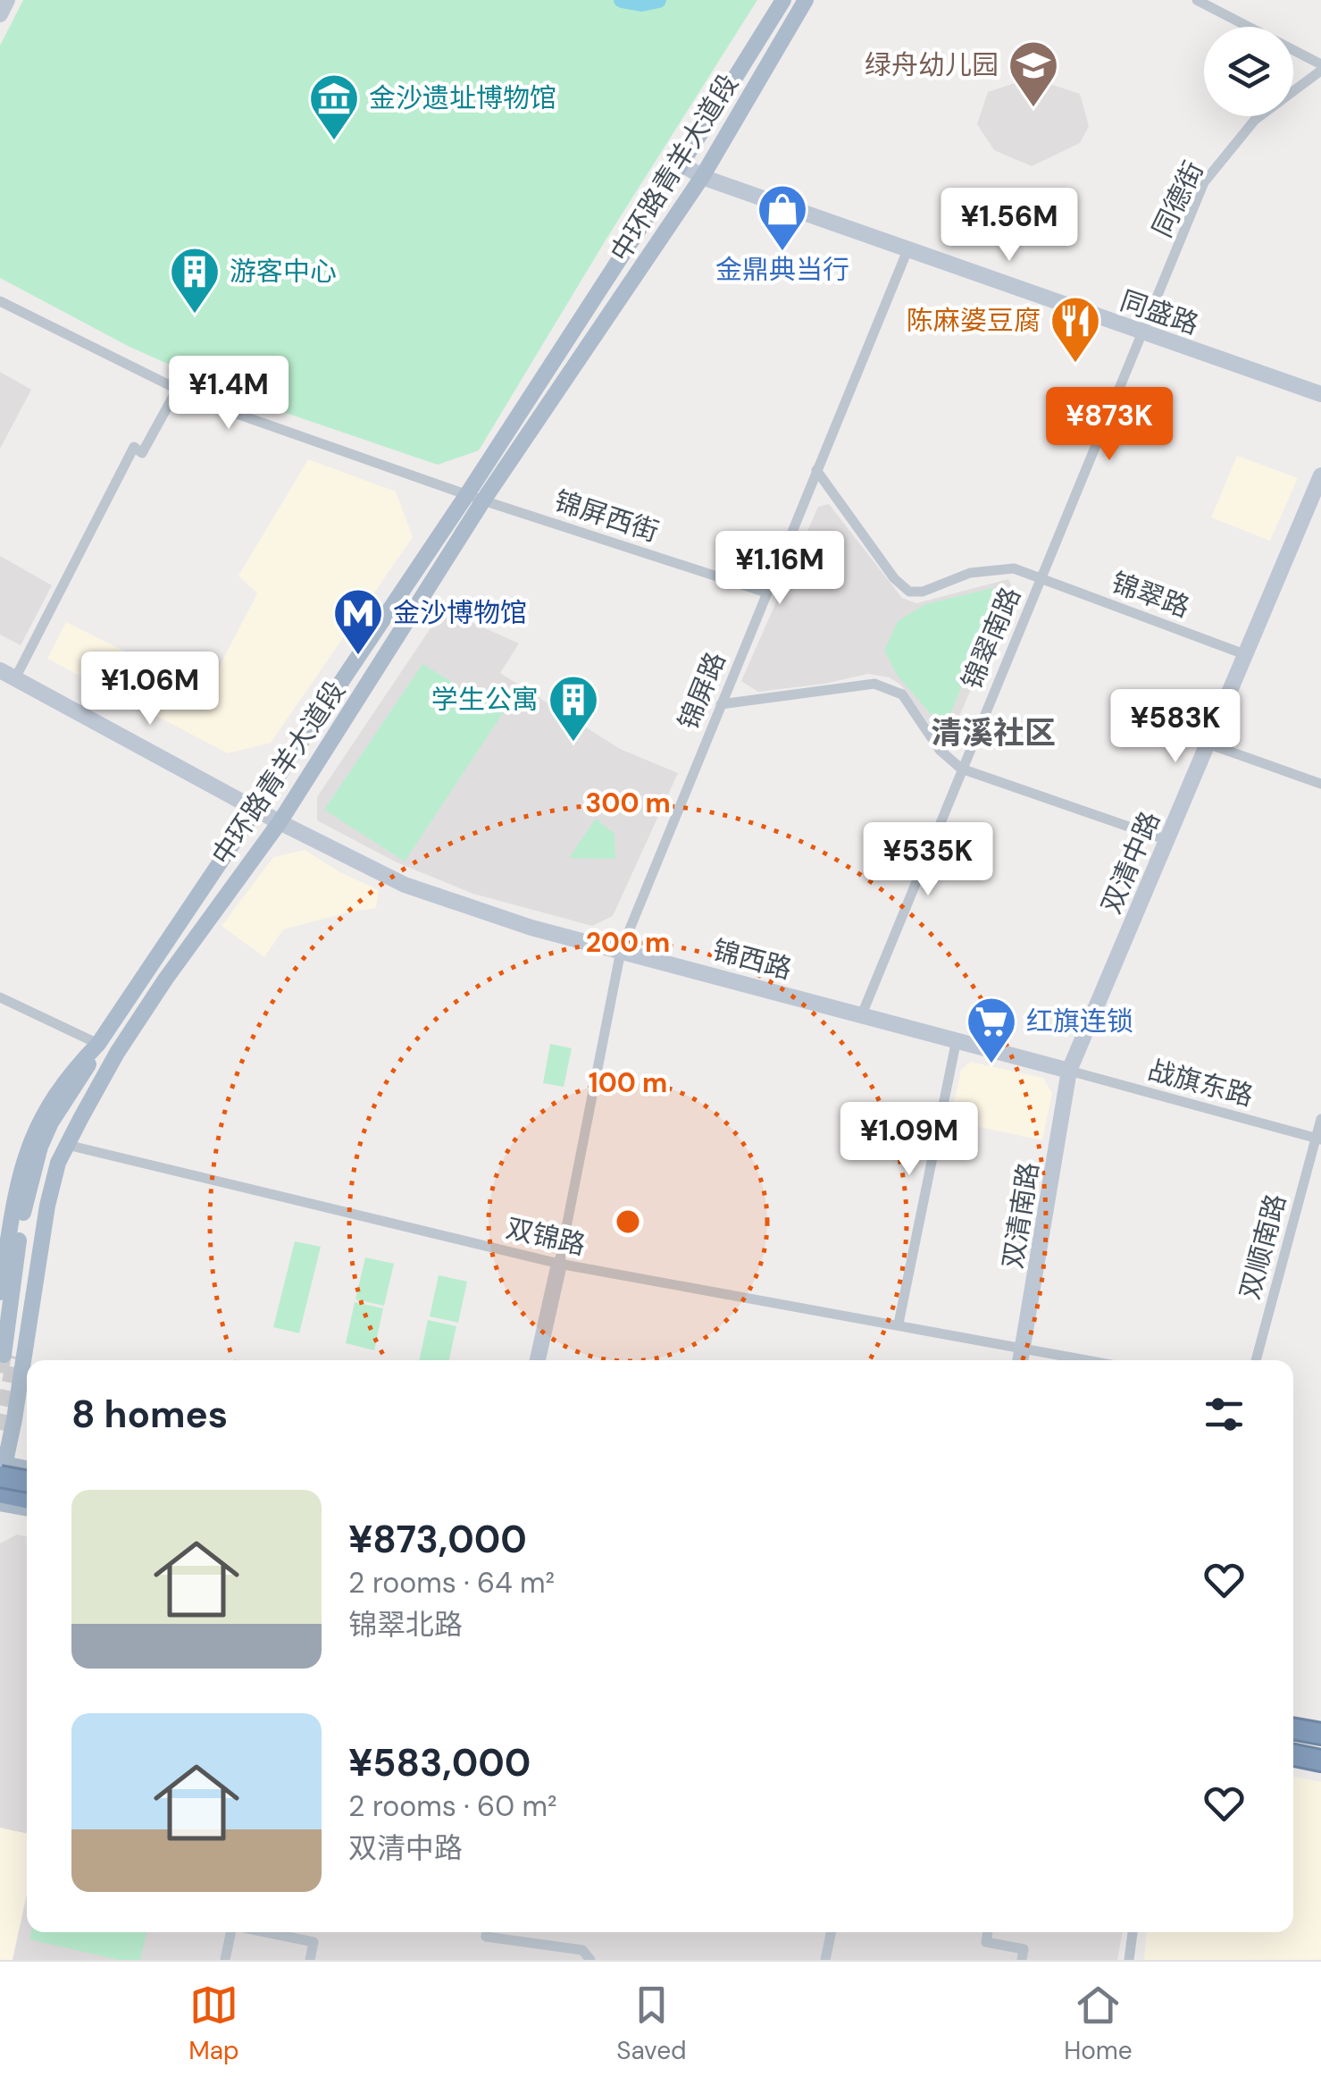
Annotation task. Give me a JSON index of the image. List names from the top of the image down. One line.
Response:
{"streets":{"main road":["中环路青羊大道段"],"street":["同德街","同盛路","锦屏西街","锦翠路","锦翠南路","锦屏路","双清中路","锦西路","战旗东路","双清南路","双锦路","双顺南路"]},"crossings":[["中环路青羊大道段","同盛路"],["中环路青羊大道段","锦屏西街"],["中环路青羊大道段","锦西路"],["中环路青羊大道段","双锦路"],["同德街","同盛路"],["同德街","锦翠路"],["同德街","锦翠南路"],["同盛路","锦屏路"],["锦屏西街","锦屏路"],["锦翠路","锦翠南路"],["锦翠路","锦屏路"],["锦翠路","双清中路"],["锦翠南路","锦西路"],["锦屏路","锦西路"],["锦屏路","双锦路"],["双清中路","锦西路"],["双清中路","战旗东路"],["双清中路","双清南路"],["锦西路","战旗东路"],["锦西路","双清南路"],["战旗东路","双清南路"],["战旗东路","双顺南路"],["双清南路","双锦路"]],"districts":["清溪社区"],"places":{"school or university":["绿舟幼儿园"],"museum":["金沙遗址博物馆"],"shop":["金鼎典当行"],"building":["游客中心","学生公寓"],"restaurant":["陈麻婆豆腐"],"metro station":["金沙博物馆"],"supermarket":["红旗连锁"]},"page":{"price":["¥1.56M","¥1.4M","¥873K","¥1.16M","¥1.06M","¥583K","¥535K","¥1.09M"],"heading":"8 homes","list":[{"name":"¥873,000","note":"2 rooms · 64 m² · 锦翠北路"},{"name":"¥583,000","note":"2 rooms · 60 m² · 双清中路"}],"tabs":["Map","Saved","Home"]},"rings":["300 m","200 m","100 m"]}
